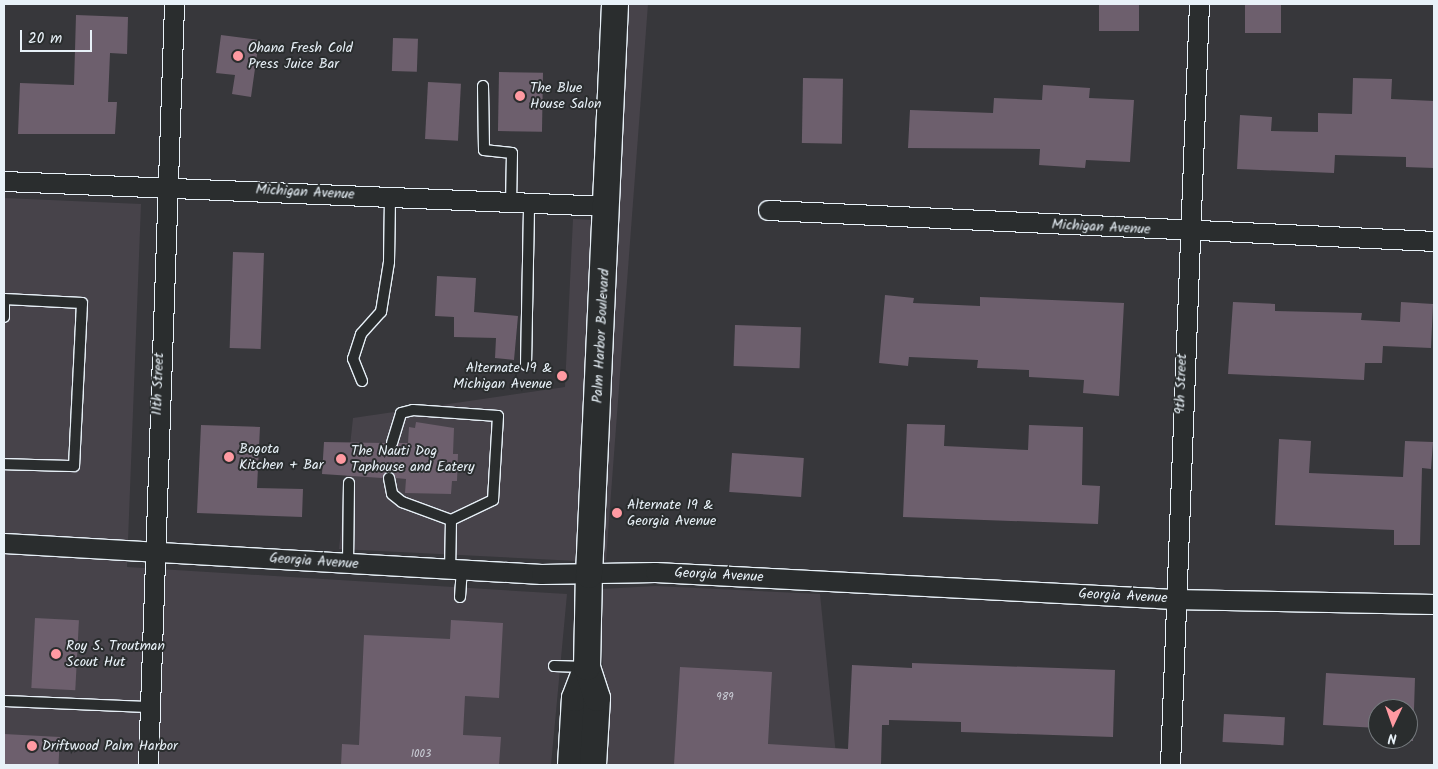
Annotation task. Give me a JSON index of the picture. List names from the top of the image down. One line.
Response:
{"streets":{"main road":["Palm Harbor Boulevard"],"street":["Michigan Avenue","11th Street","9th Street","Georgia Avenue"]},"crossings":[["Michigan Avenue","Palm Harbor Boulevard"],["Michigan Avenue","11th Street"],["Michigan Avenue","9th Street"],["Palm Harbor Boulevard","Georgia Avenue"],["11th Street","Georgia Avenue"],["9th Street","Georgia Avenue"]],"places":["Ohana Fresh Cold Press Juice Bar","The Blue House Salon","Alternate 19 & Michigan Avenue","Bogota Kitchen + Bar","The Nauti Dog Taphouse and Eatery","Alternate 19 & Georgia Avenue","Roy S. Troutman Scout Hut","Driftwood Palm Harbor"],"house_numbers":["989","1003"],"scale_bar":"20 m","north":"bottom"}
